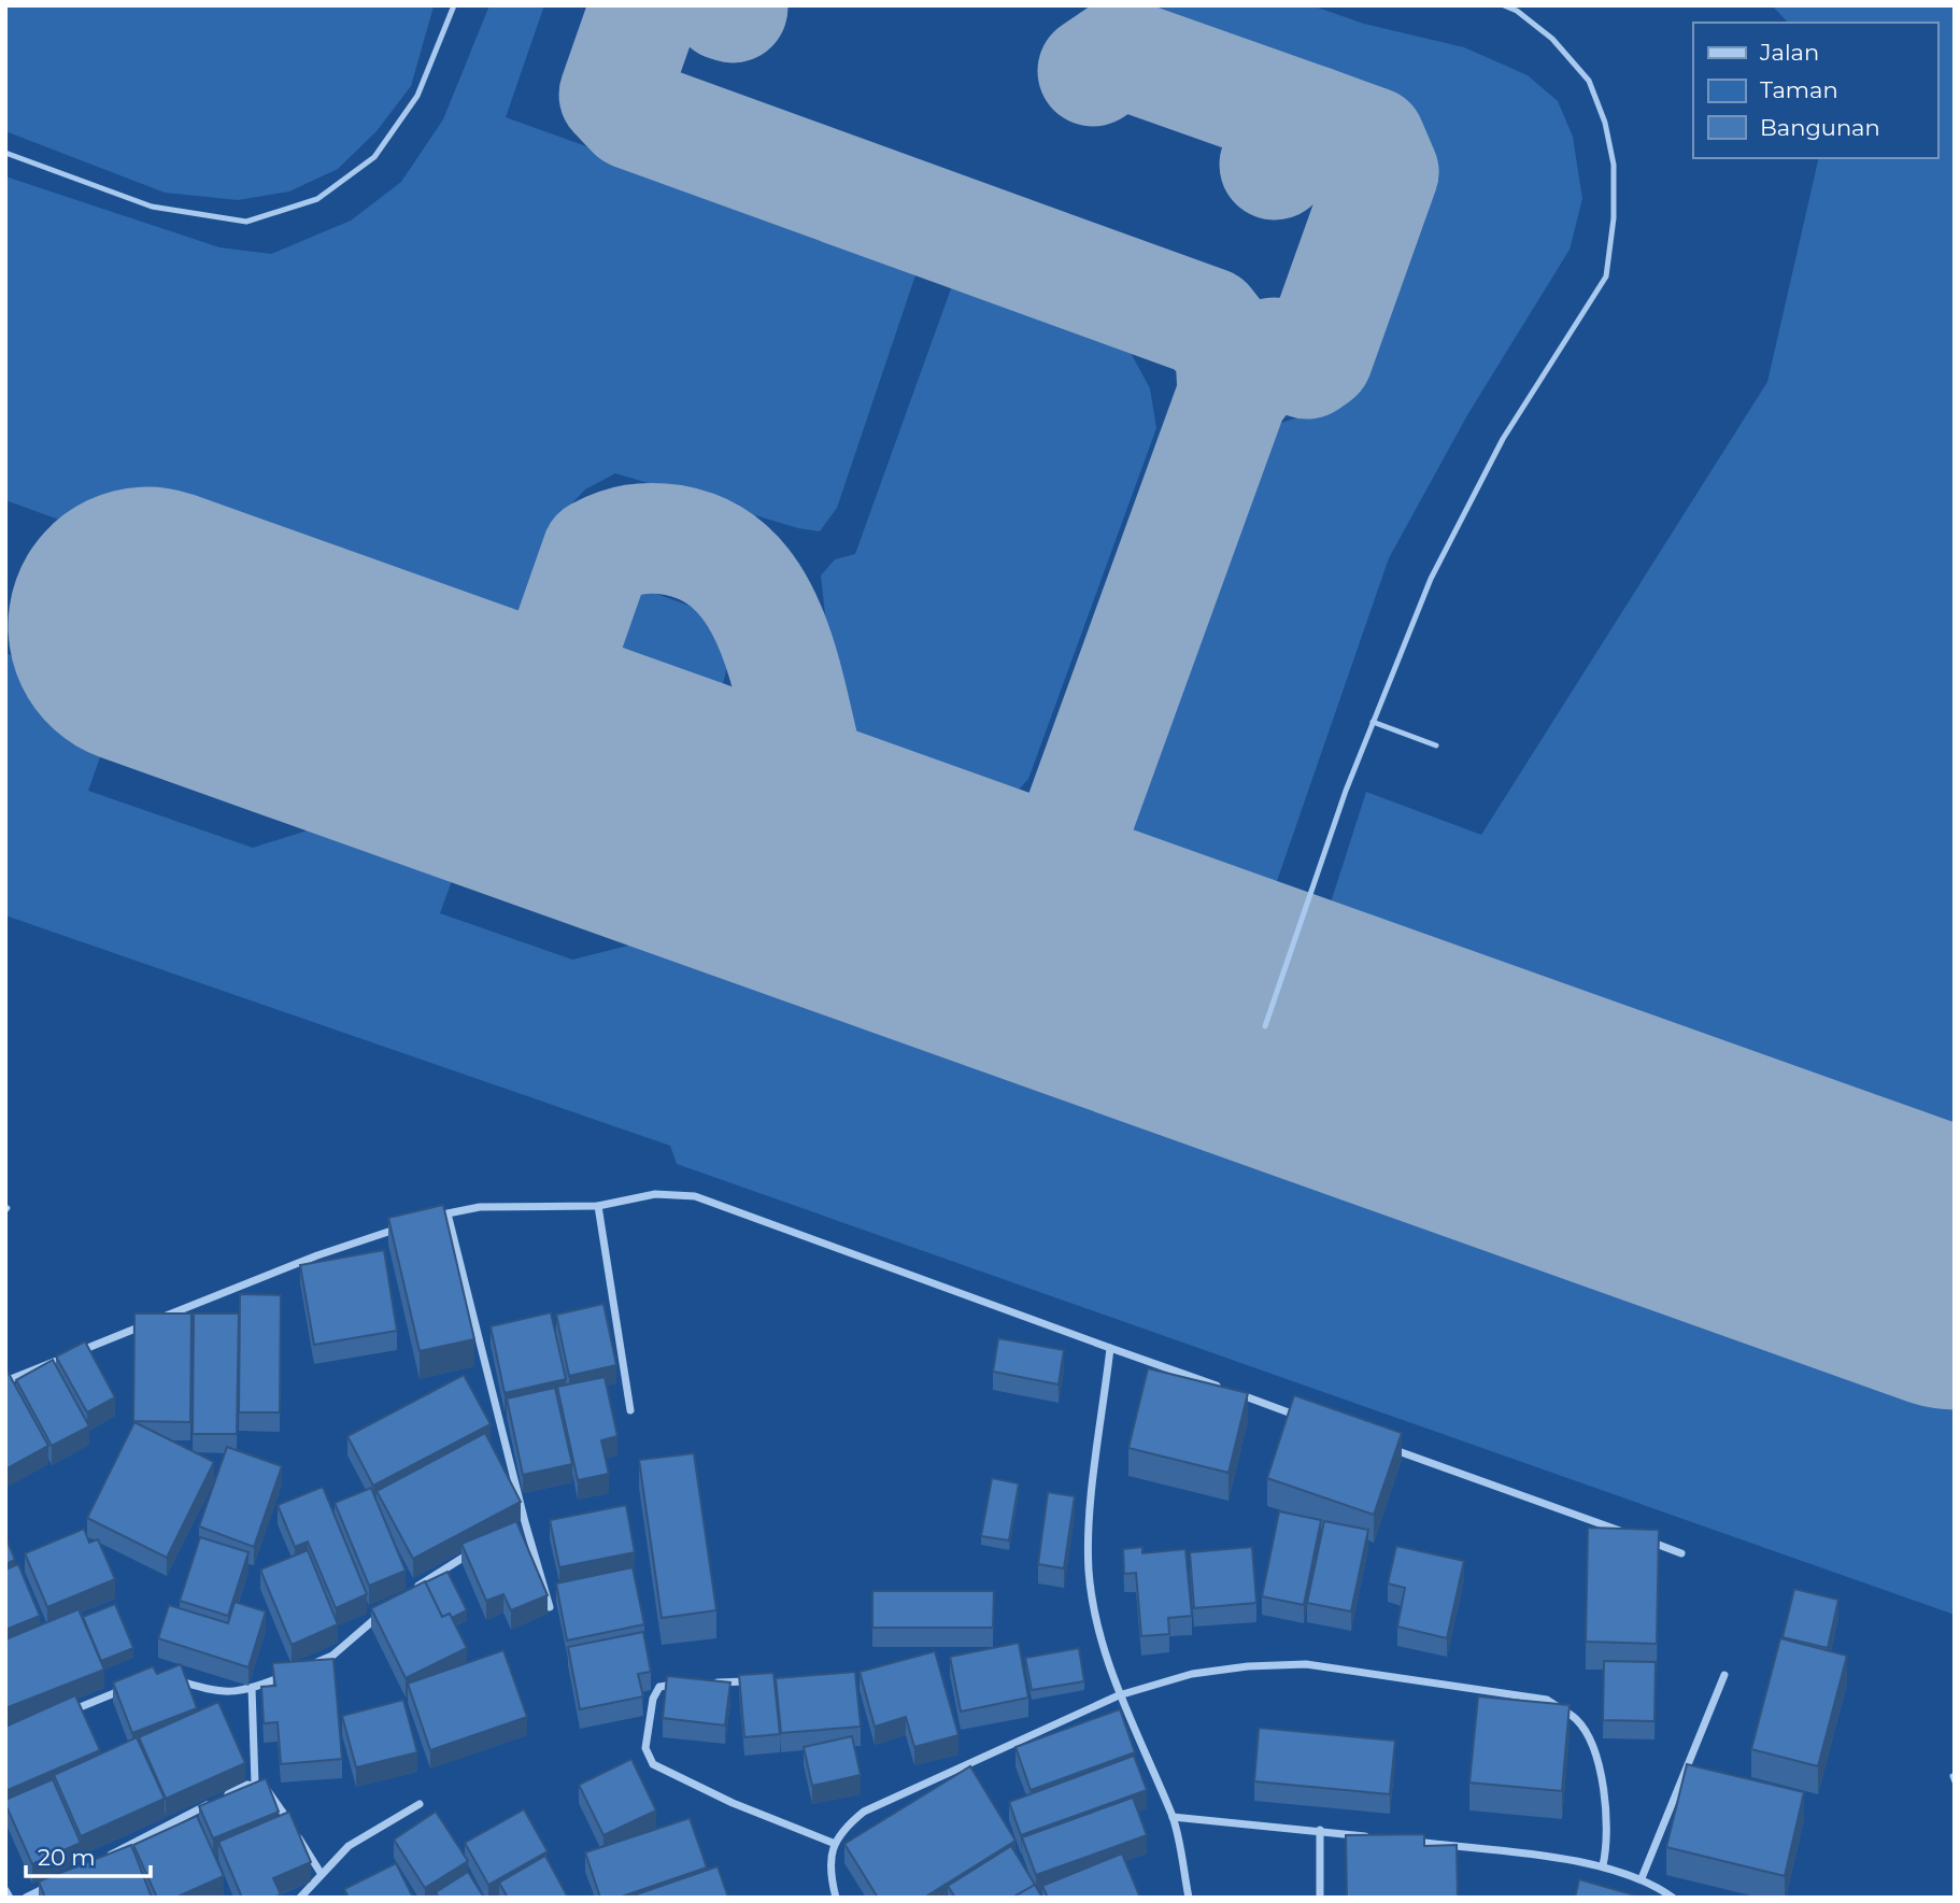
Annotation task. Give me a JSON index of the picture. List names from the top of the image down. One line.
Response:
{"legend":["Jalan","Taman","Bangunan"],"scale_bar":"20 m"}
